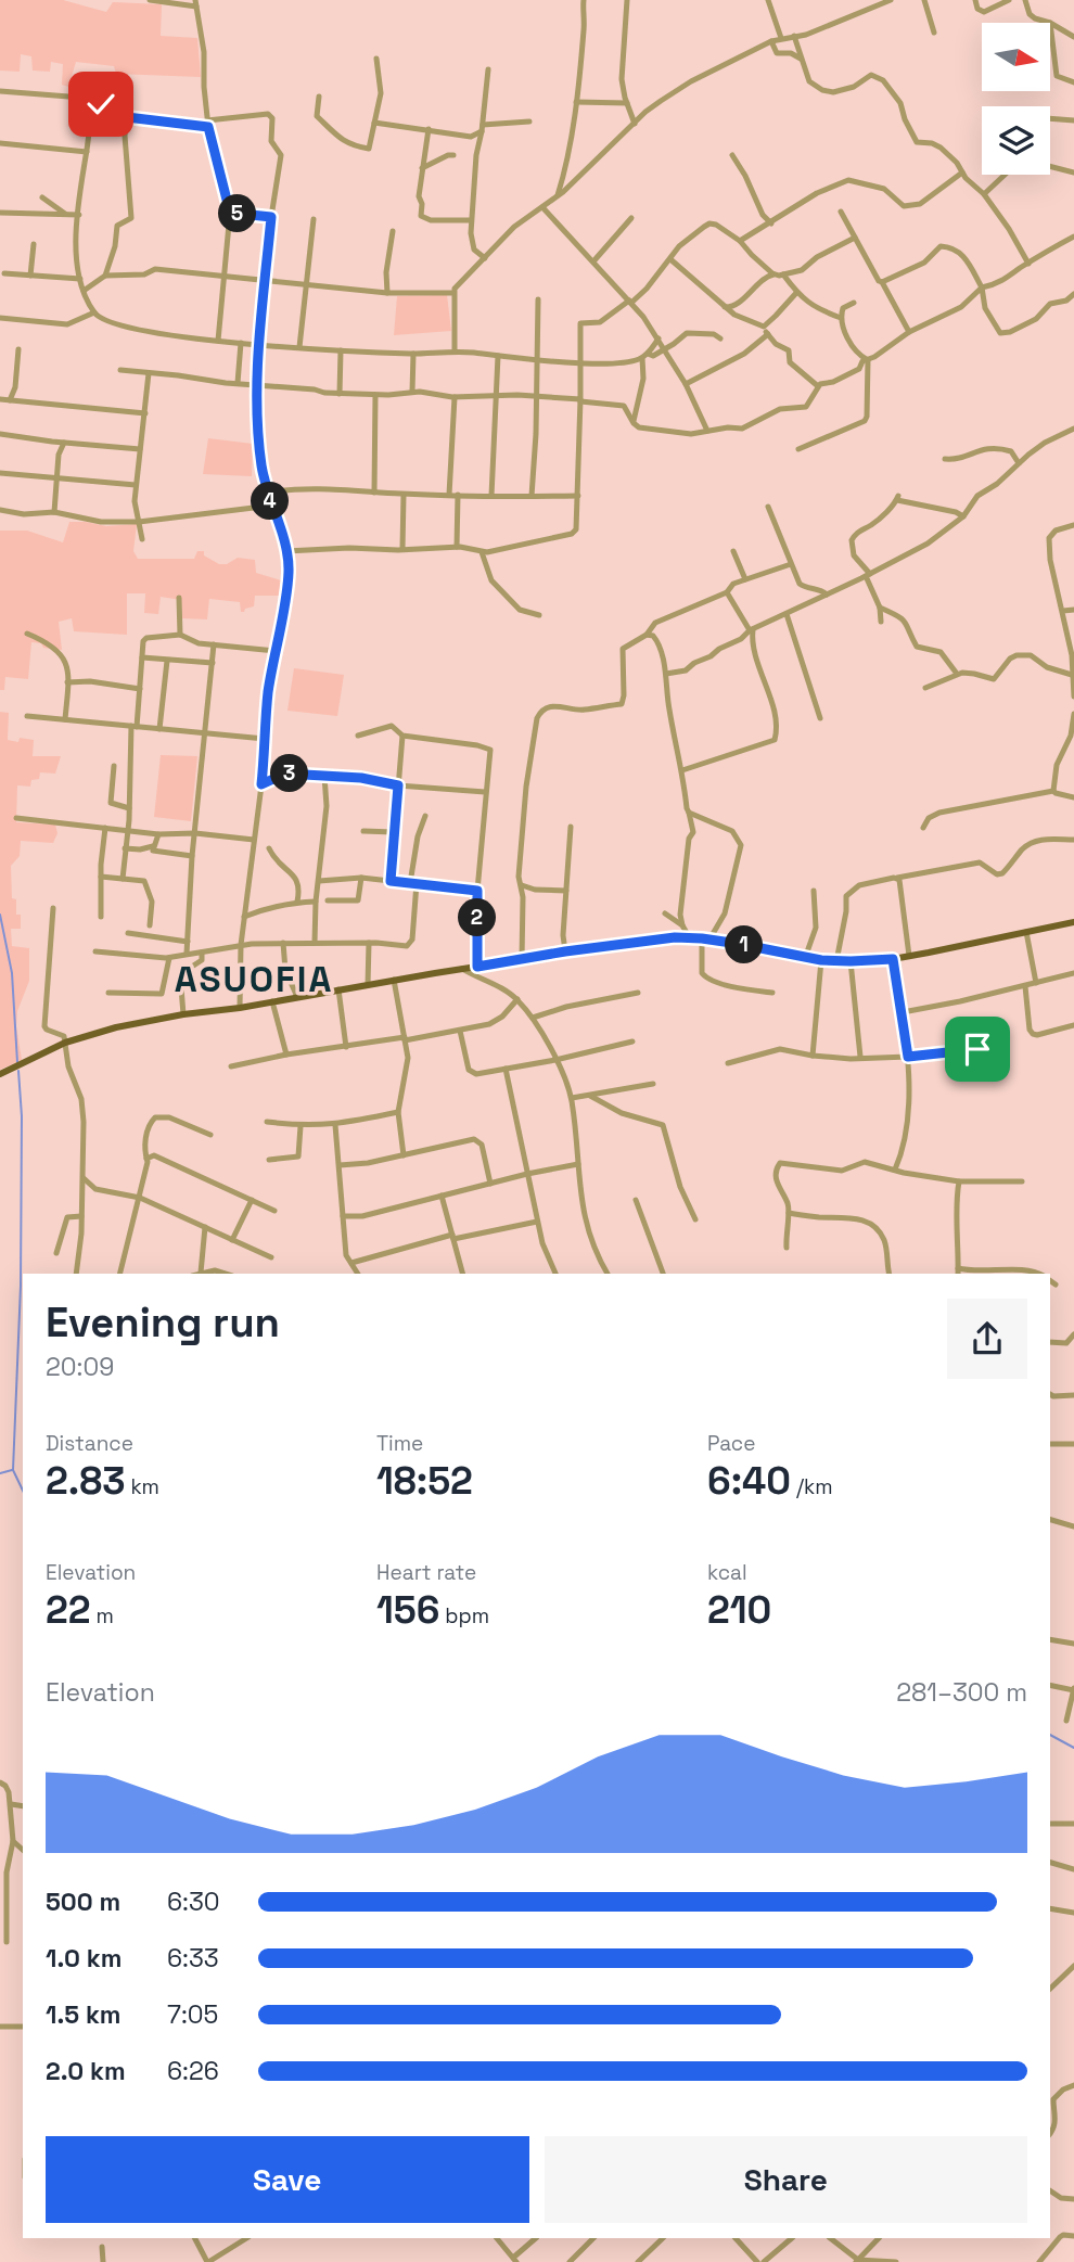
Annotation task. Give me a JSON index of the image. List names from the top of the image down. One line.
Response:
{"districts":["ASUOFIA"],"north":"right","page":{"pins":["5","4","3","2","1"],"heading":["Evening run","20:09"],"stats":[["Distance","2.83 km"],["Time","18:52"],["Pace","6:40 /km"],["Elevation","22 m"],["Heart rate","156 bpm"],["kcal","210"]],"chart":["Elevation","281–300 m"],"list":[{"name":"500 m","note":"6:30"},{"name":"1.0 km","note":"6:33"},{"name":"1.5 km","note":"7:05"},{"name":"2.0 km","note":"6:26"}],"buttons":["Save","Share"]}}
